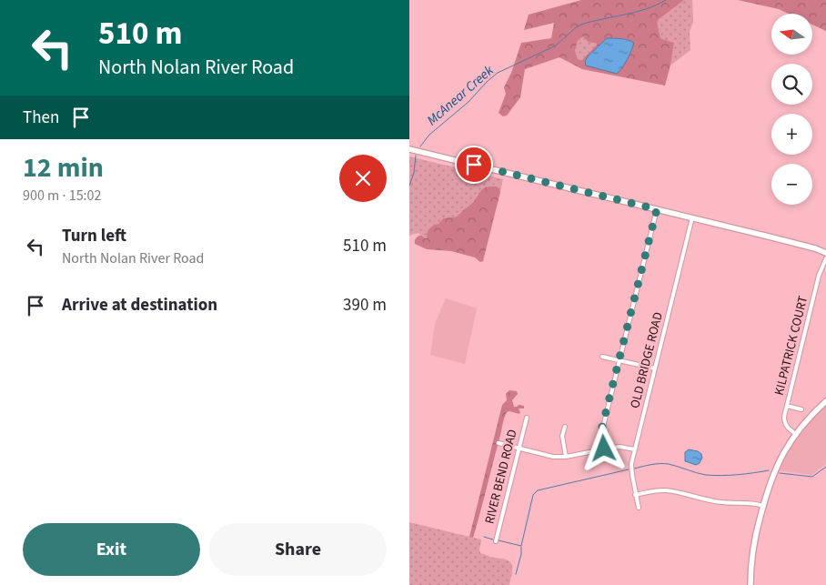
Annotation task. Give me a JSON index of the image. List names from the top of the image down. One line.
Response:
{"streets":{"street":["KILPATRICK COURT","OLD BRIDGE ROAD","RIVER BEND ROAD"]},"water":["McAnear Creek"],"north":"left","page":{"turn":["510 m","North Nolan River Road"],"map_buttons":["+","−"],"then":"Then","heading":["12 min","900 m · 15:02"],"list":[{"name":"Turn left","note":"North Nolan River Road","value":"510 m"},{"name":"Arrive at destination","value":"390 m"}],"buttons":["Exit","Share"]}}
